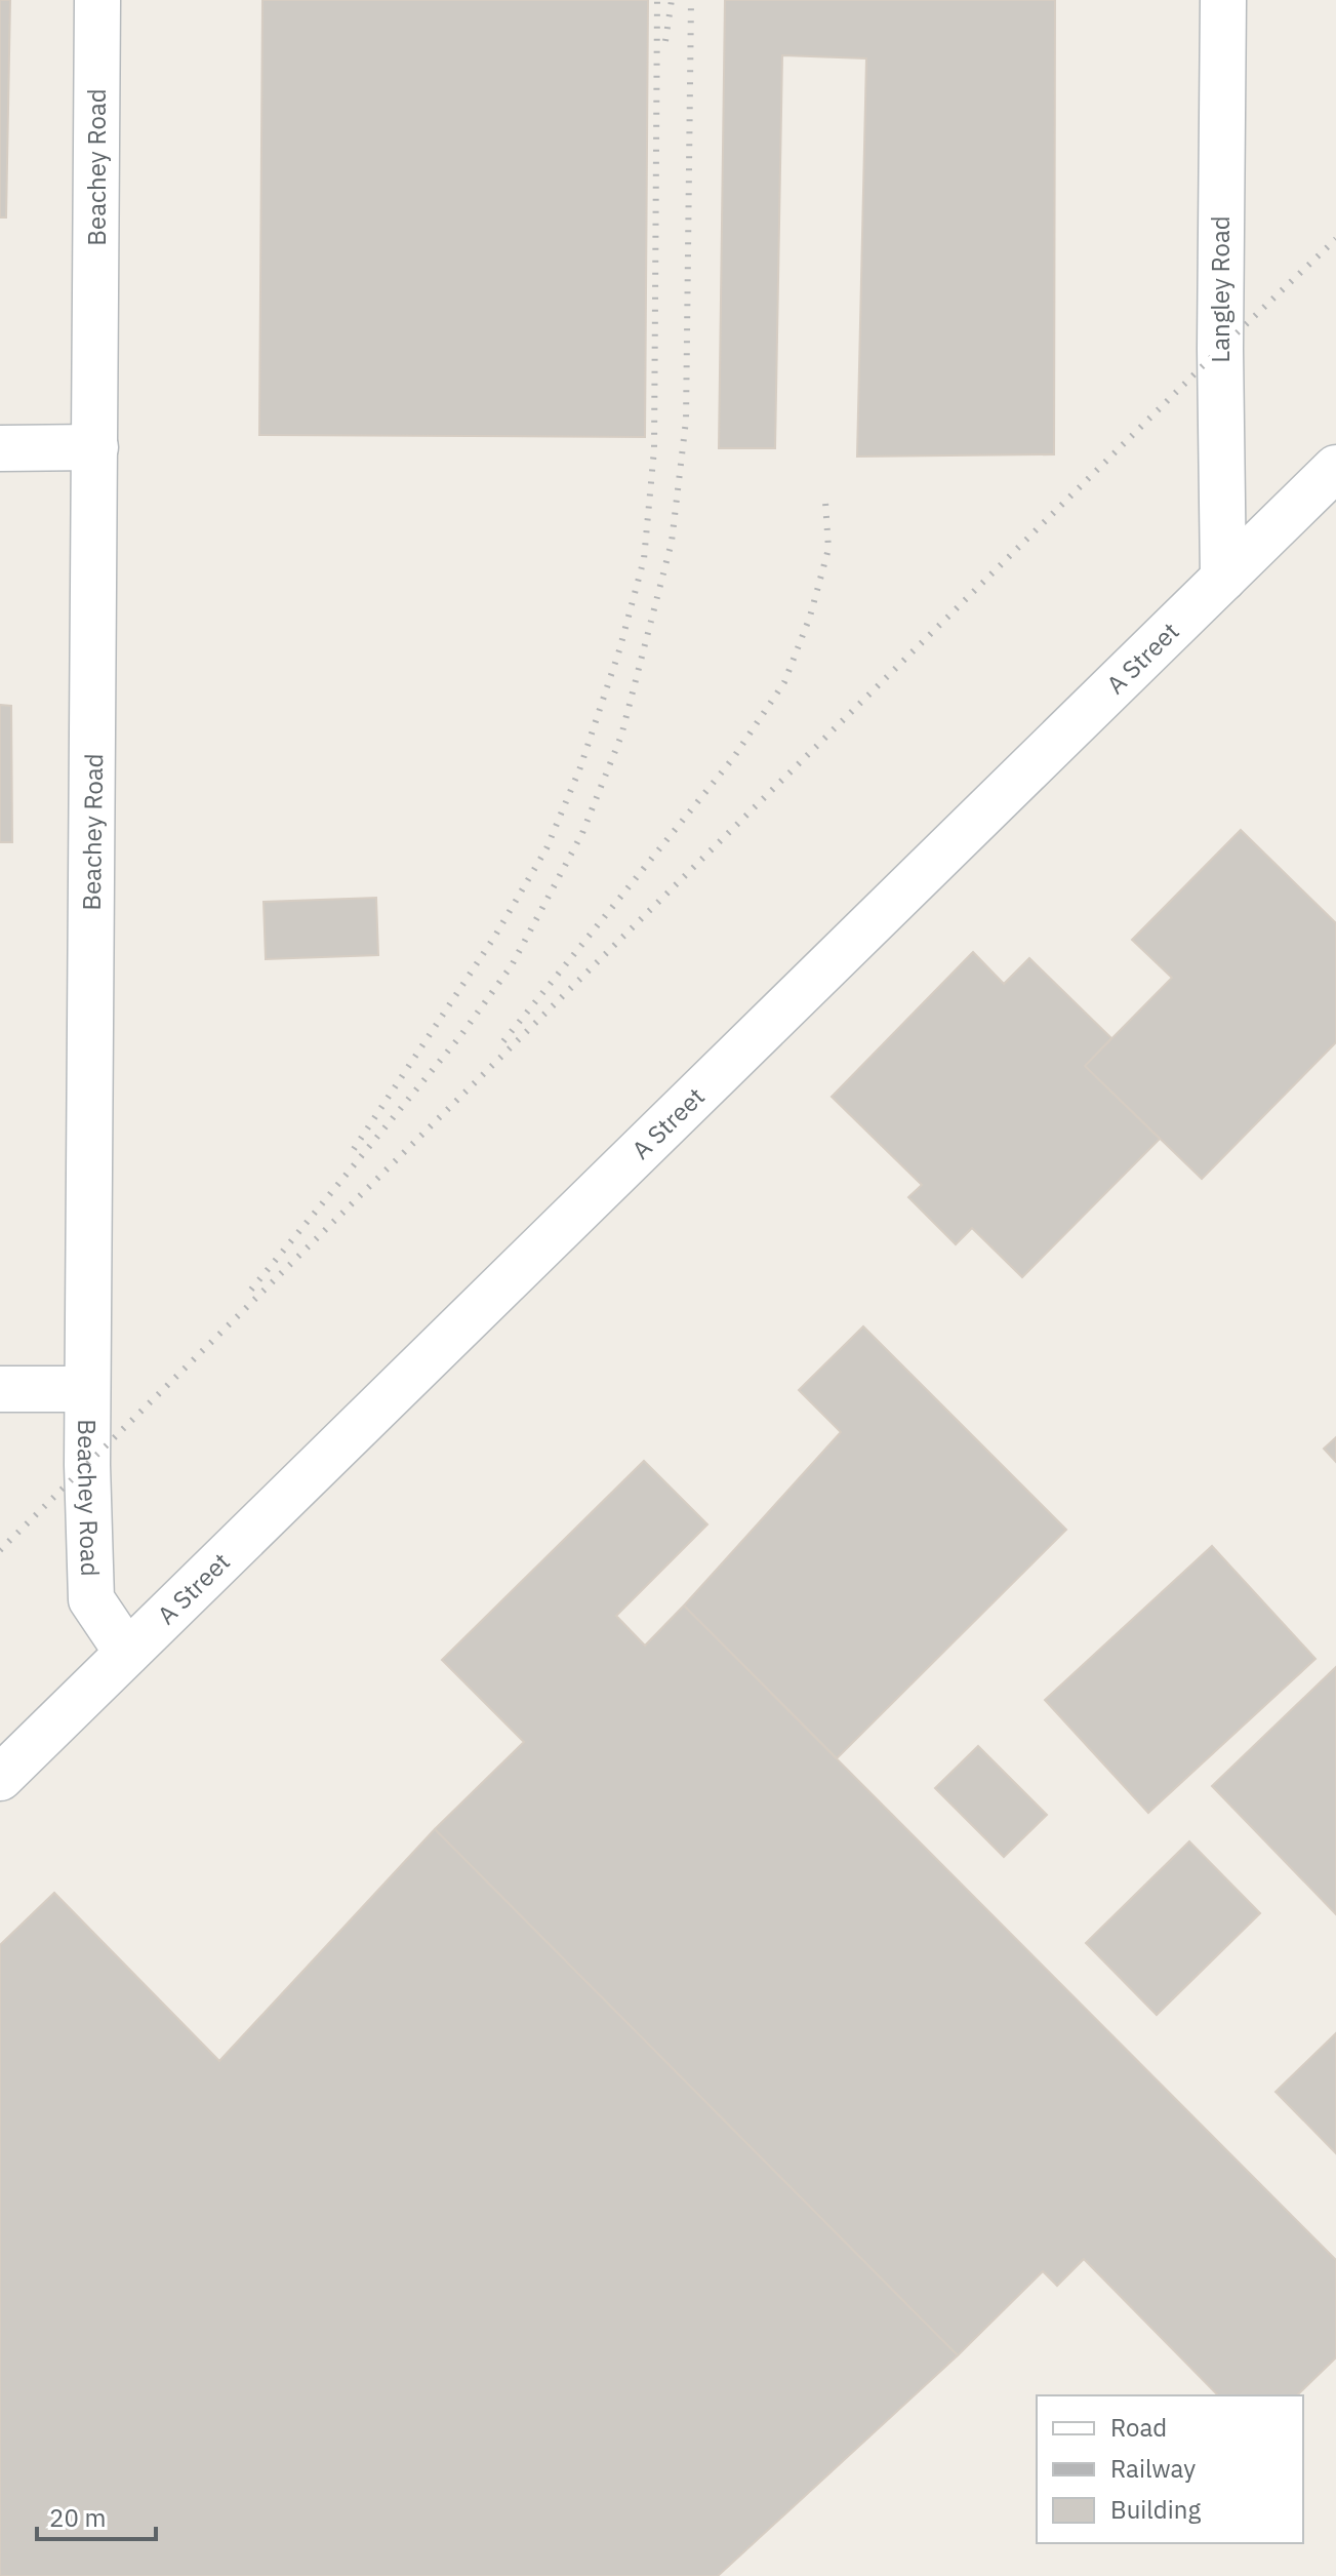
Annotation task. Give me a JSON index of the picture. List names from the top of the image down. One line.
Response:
{"streets":{"street":["Beachey Road","Langley Road","A Street"]},"crossings":[["Beachey Road","A Street"],["Langley Road","A Street"]],"legend":["Road","Railway","Building"],"scale_bar":"20 m"}
